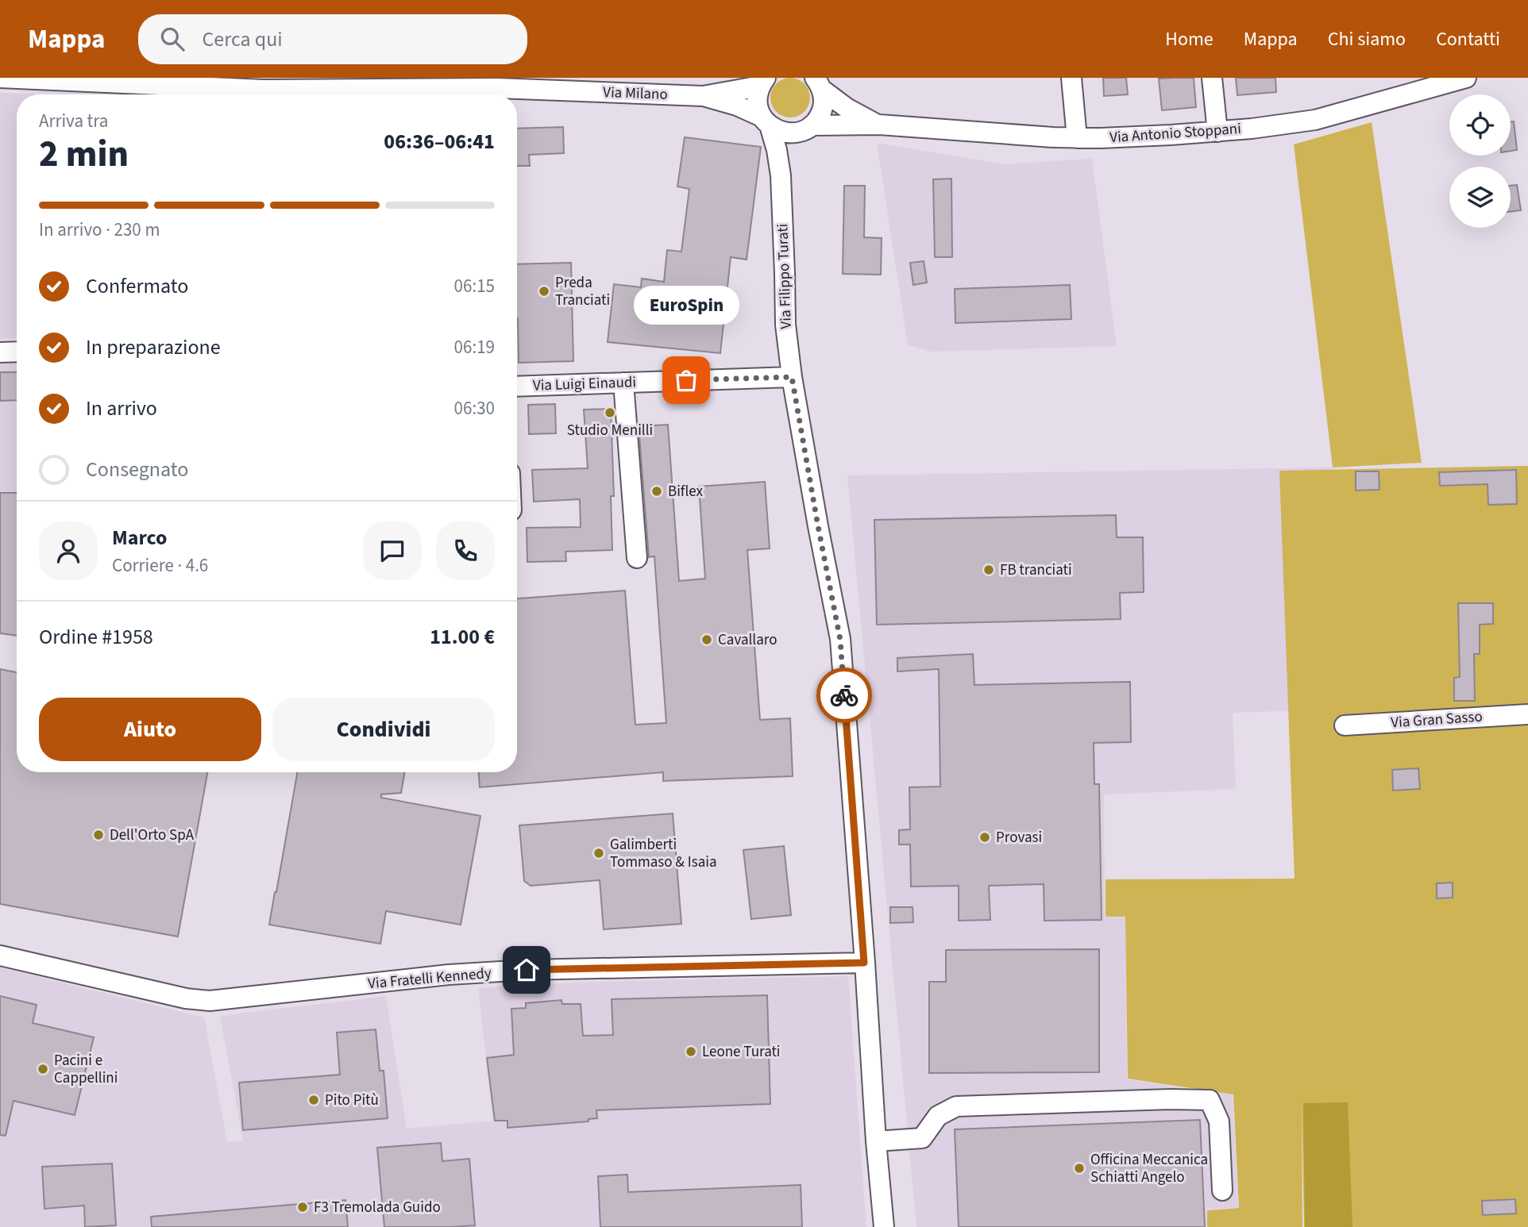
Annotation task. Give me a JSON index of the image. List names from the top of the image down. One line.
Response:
{"streets":{"street":["Via Milano","Via Antonio Stoppani","Via Filippo Turati","Via Luigi Einaudi","Via Gran Sasso","Via Fratelli Kennedy"]},"crossings":[["Via Milano","Via Antonio Stoppani"],["Via Milano","Via Filippo Turati"],["Via Antonio Stoppani","Via Filippo Turati"],["Via Filippo Turati","Via Luigi Einaudi"],["Via Filippo Turati","Via Fratelli Kennedy"]],"places":["Preda Tranciati","EuroSpin","Studio Menilli","Biflex","FB tranciati","Cavallaro","Dell'Orto SpA","Provasi","Galimberti Tommaso & Isaia","Leone Turati","Pacini e Cappellini","Pito Pitù","Officina Meccanica Schiatti Angelo","F3 Tremolada Guido"],"page":{"header":"Mappa","search":"Cerca qui","nav":["Home","Mappa","Chi siamo","Contatti"],"heading":["2 min","Arriva tra","06:36–06:41"],"panel":["Marco","Corriere · 4.6","Ordine #1958","11.00 €"],"bar":"In arrivo · 230 m","list":[["Confermato","06:15"],["In preparazione","06:19"],["In arrivo","06:30"],"Consegnato"],"bubble":"EuroSpin","buttons":["Aiuto","Condividi"]}}
